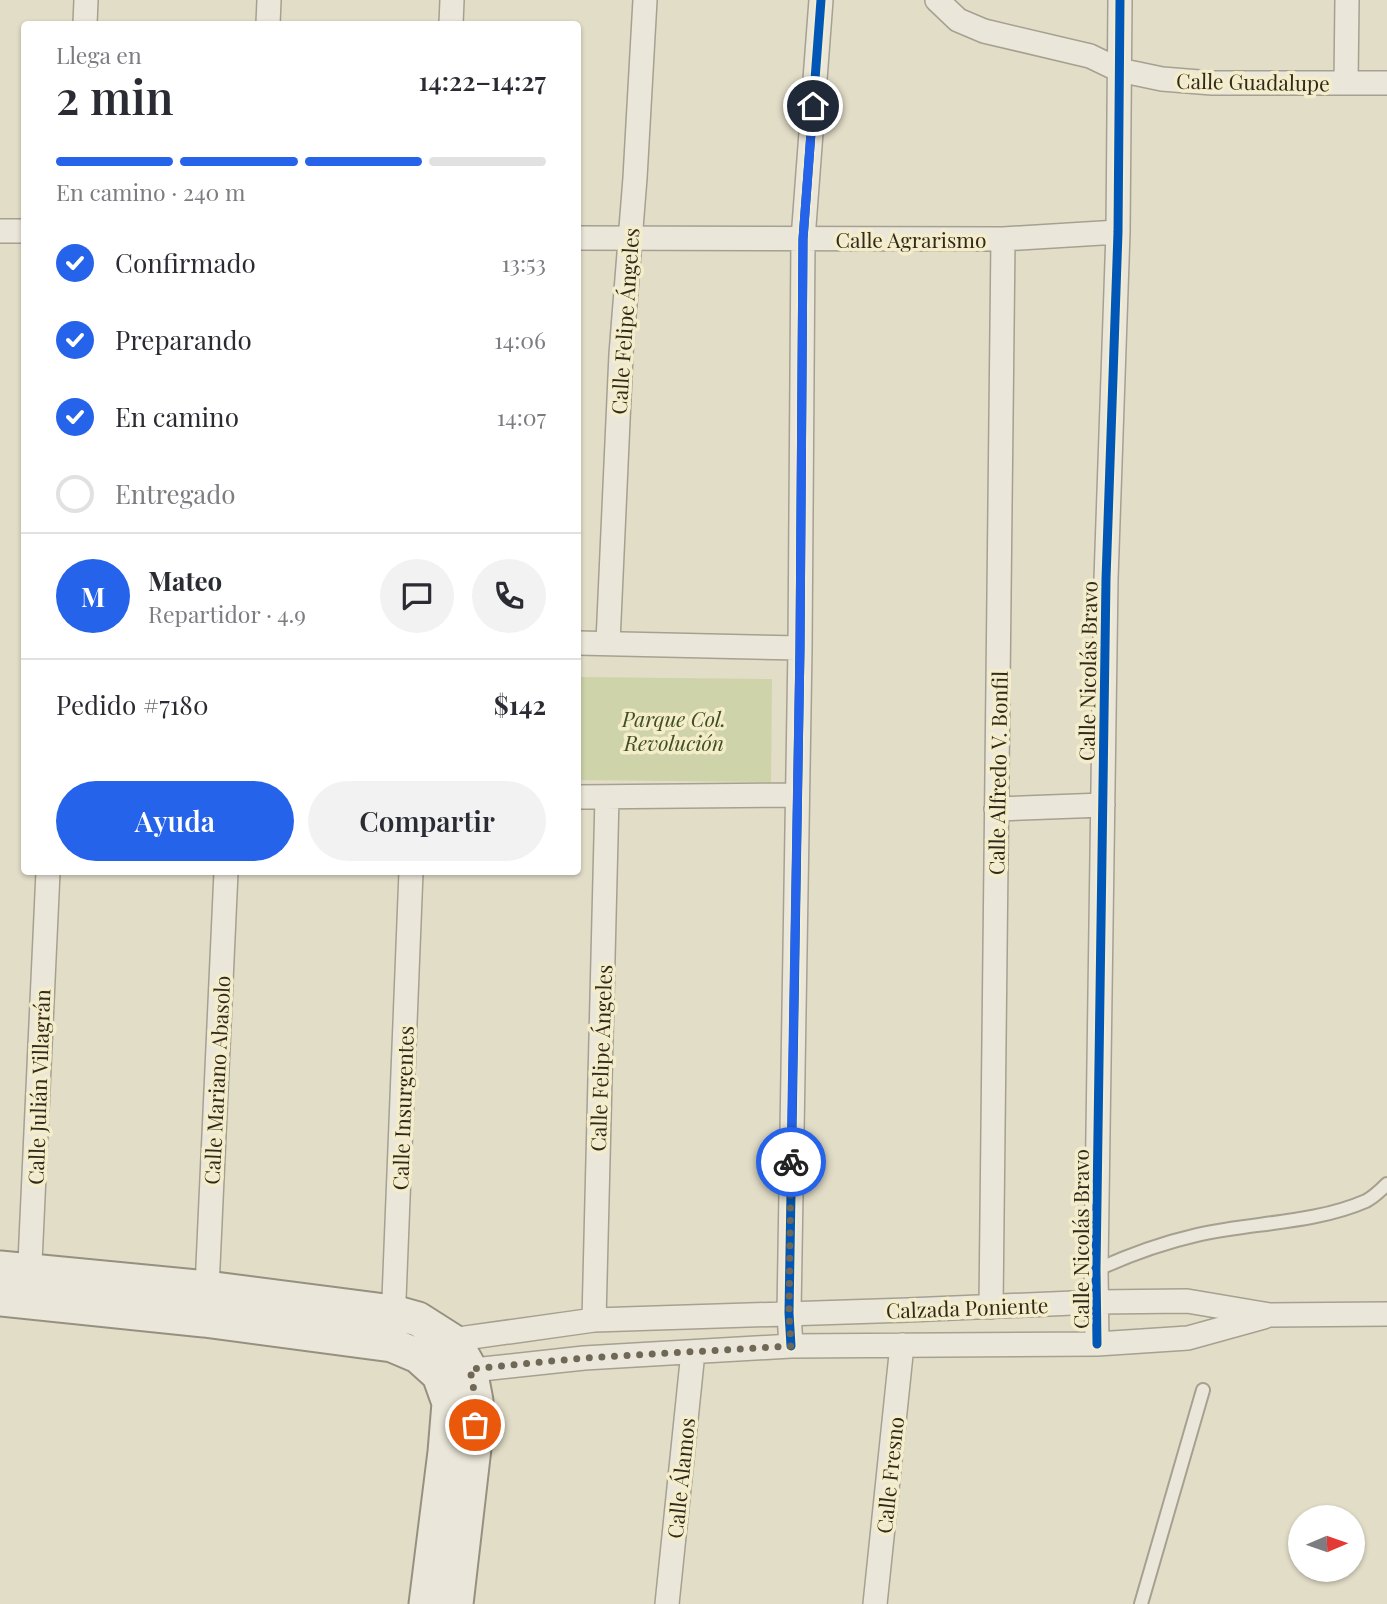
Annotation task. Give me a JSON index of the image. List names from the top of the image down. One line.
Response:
{"streets":{"street":["Calle Guadalupe","Calle Agrarismo","Calle Felipe Ángeles","Calle Nicolás Bravo","Calle Alfredo V. Bonfil","Calle Mariano Abasolo","Calle Julián Villagrán","Calle Insurgentes","Calzada Poniente","Calle Fresno","Calle Álamos"]},"crossings":[["Calle Guadalupe","Calle Nicolás Bravo"],["Calle Agrarismo","Calle Felipe Ángeles"],["Calle Agrarismo","Calle Nicolás Bravo"],["Calle Agrarismo","Calle Alfredo V. Bonfil"],["Calle Felipe Ángeles","Calzada Poniente"],["Calle Nicolás Bravo","Calzada Poniente"],["Calle Alfredo V. Bonfil","Calzada Poniente"],["Calzada Poniente","Calle Fresno"],["Calzada Poniente","Calle Álamos"]],"parks":["Parque Col. Revolución"],"north":"right","page":{"heading":["2 min","Llega en","14:22–14:27"],"panel":["Mateo","Repartidor · 4.9","Pedido #7180","$142"],"bar":"En camino · 240 m","list":[["Confirmado","13:53"],["Preparando","14:06"],["En camino","14:07"],"Entregado"],"round":"M","buttons":["Ayuda","Compartir"]}}
